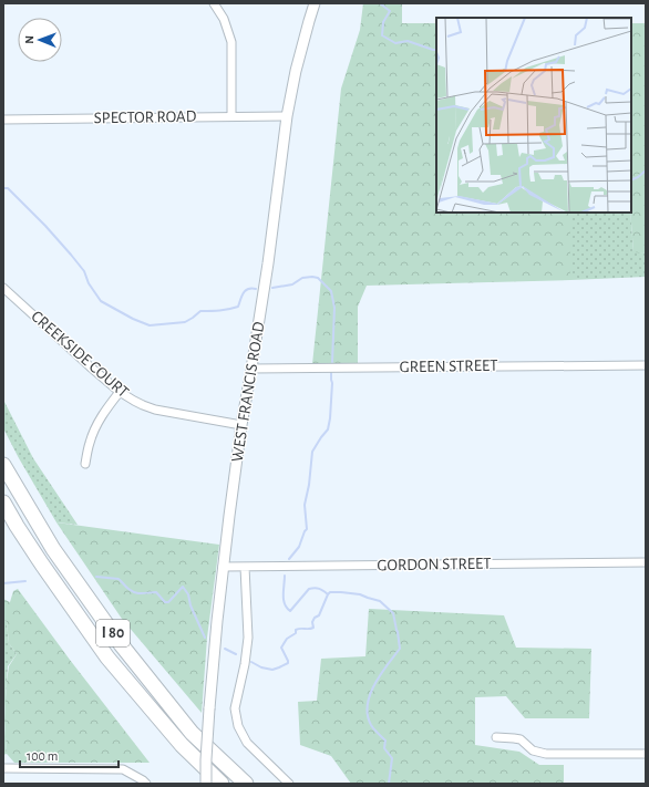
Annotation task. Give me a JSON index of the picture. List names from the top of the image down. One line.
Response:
{"streets":{"highway":["I 80"],"street":["SPECTOR ROAD","CREEKSIDE COURT","GREEN STREET","WEST FRANCIS ROAD","GORDON STREET"]},"crossings":[["SPECTOR ROAD","WEST FRANCIS ROAD"],["CREEKSIDE COURT","WEST FRANCIS ROAD"],["GREEN STREET","WEST FRANCIS ROAD"],["WEST FRANCIS ROAD","GORDON STREET"]],"scale_bar":"100 m","north":"left"}
